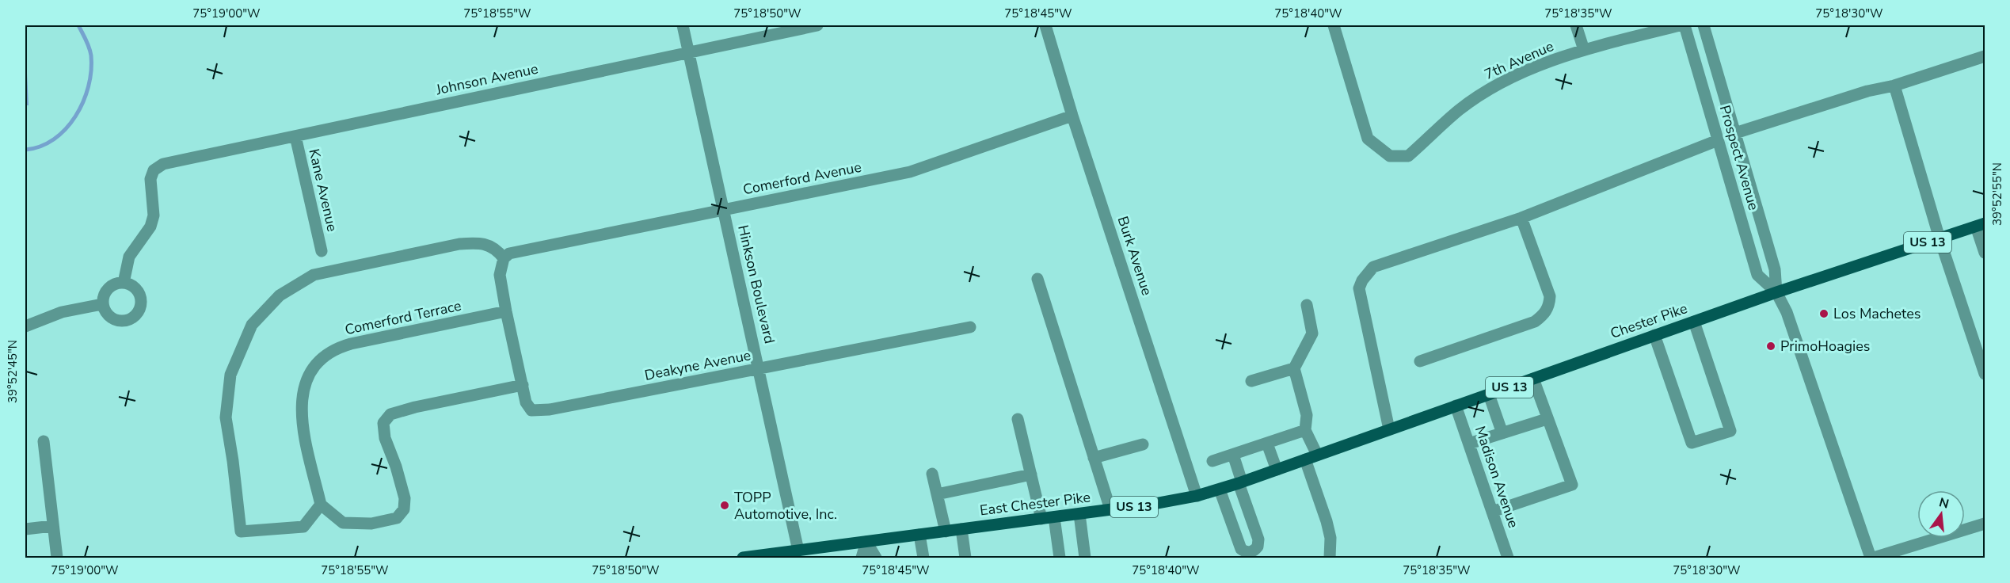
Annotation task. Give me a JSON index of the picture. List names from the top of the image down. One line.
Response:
{"streets":{"main road":["US 13","Chester Pike","East Chester Pike"],"street":["7th Avenue","Johnson Avenue","Prospect Avenue","Comerford Avenue","Kane Avenue","Burk Avenue","Hinkson Boulevard","Comerford Terrace","Deakyne Avenue","Madison Avenue"]},"crossings":[["Johnson Avenue","Kane Avenue"],["Johnson Avenue","Hinkson Boulevard"],["Prospect Avenue","Chester Pike"],["Comerford Avenue","Burk Avenue"],["Comerford Avenue","Hinkson Boulevard"],["Burk Avenue","East Chester Pike"],["Hinkson Boulevard","Deakyne Avenue"],["Hinkson Boulevard","East Chester Pike"],["Comerford Terrace","Deakyne Avenue"],["Chester Pike","Madison Avenue"],["Chester Pike","East Chester Pike"]],"places":["Los Machetes","PrimoHoagies","TOPP Automotive, Inc."],"north":"top","coordinates":["75°19'00\"W","75°18'55\"W","75°18'50\"W","75°18'45\"W","75°18'40\"W","75°18'35\"W","75°18'30\"W","39°52'55\"N","39°52'45\"N"]}
